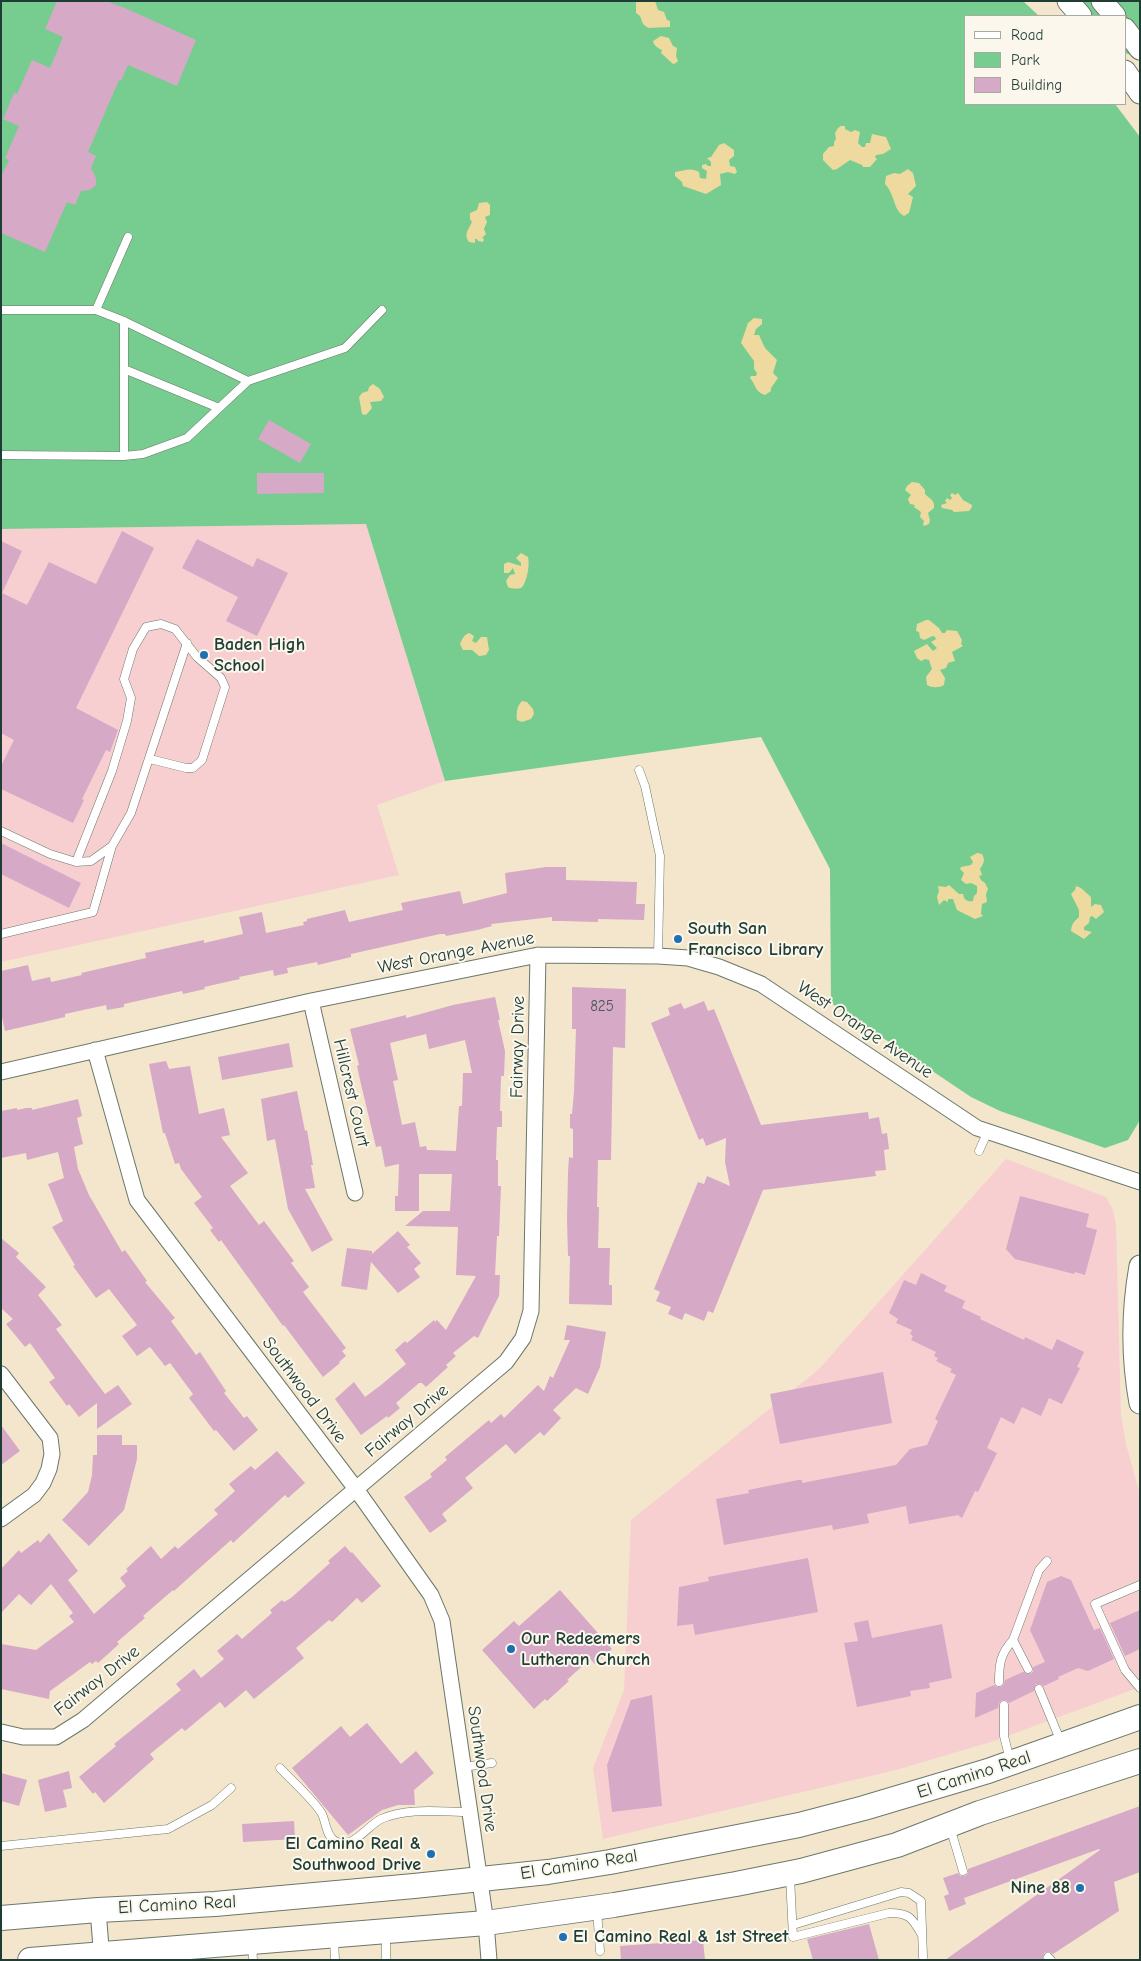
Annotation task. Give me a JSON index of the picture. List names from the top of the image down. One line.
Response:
{"streets":{"main road":["El Camino Real"],"street":["West Orange Avenue","Fairway Drive","Hillcrest Court","Southwood Drive"]},"crossings":[["West Orange Avenue","Fairway Drive"],["West Orange Avenue","Hillcrest Court"],["West Orange Avenue","Southwood Drive"],["Fairway Drive","Southwood Drive"],["Southwood Drive","El Camino Real"]],"places":["Baden High School","South San Francisco Library","Our Redeemers Lutheran Church","El Camino Real & Southwood Drive","Nine 88","El Camino Real & 1st Street"],"house_numbers":["825"],"legend":["Road","Park","Building"]}
